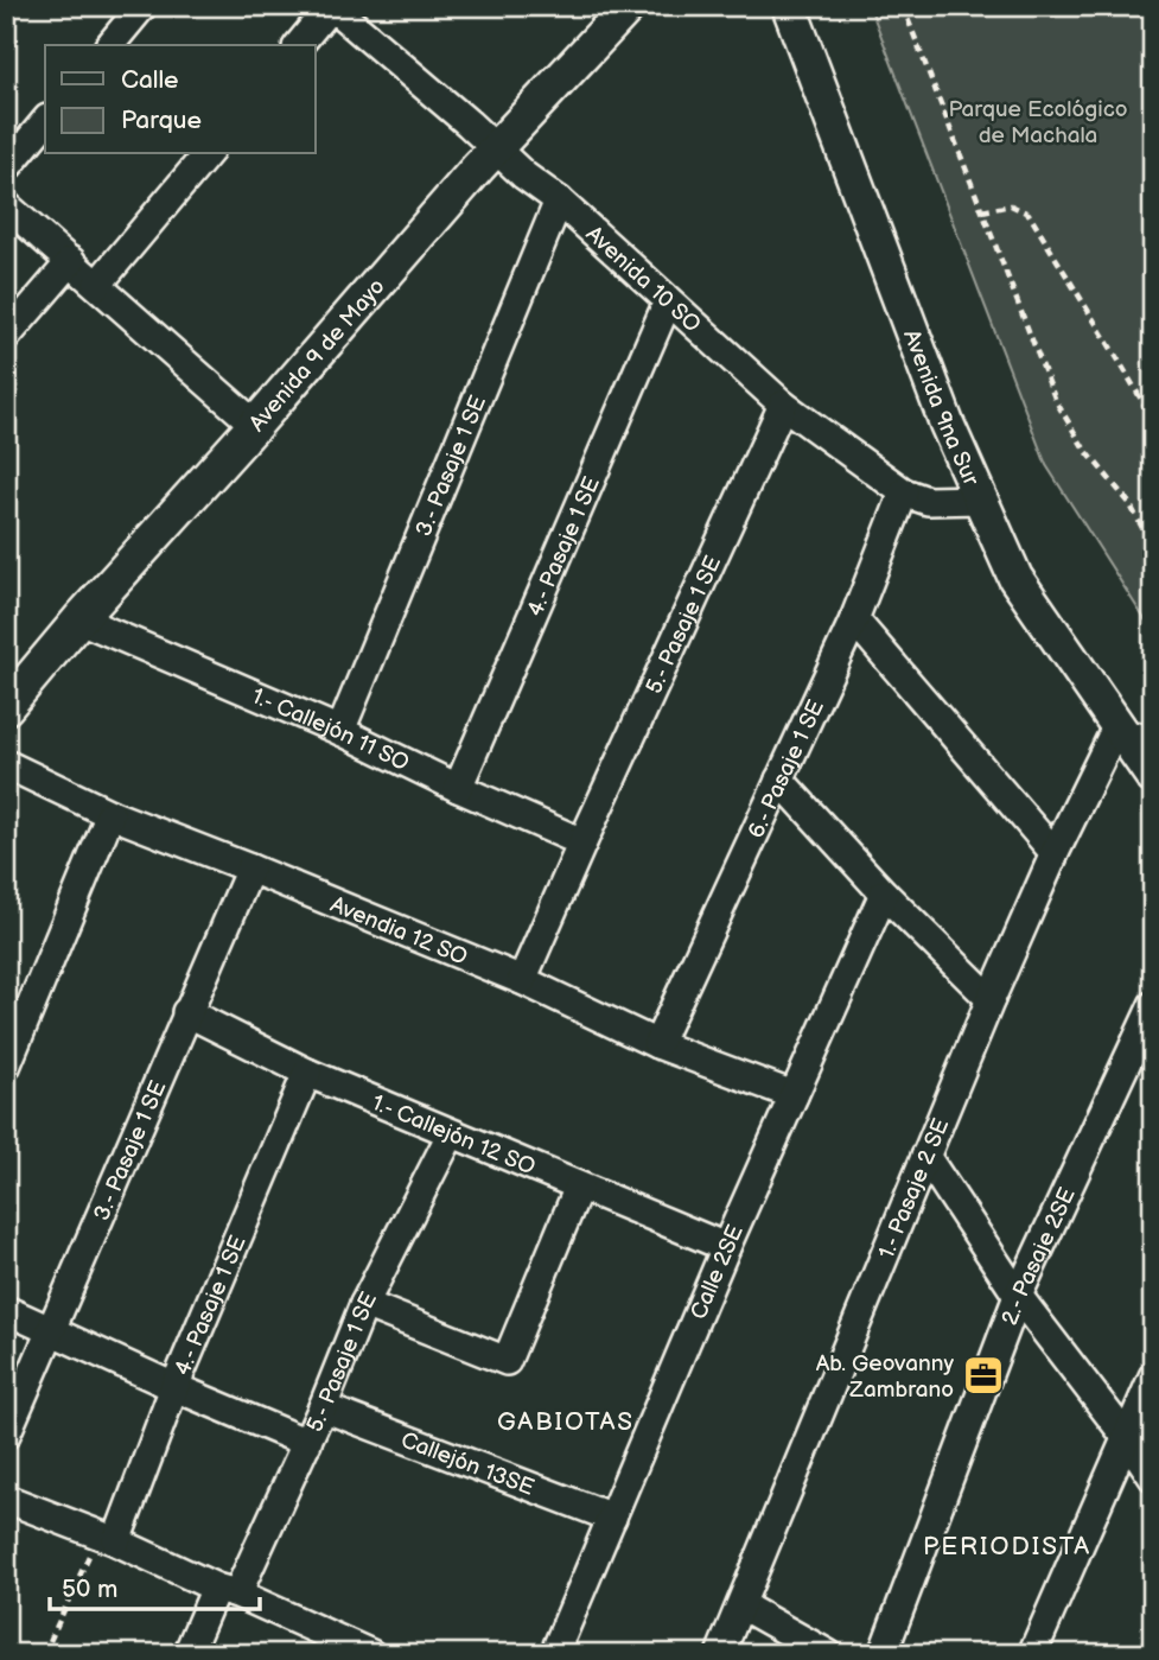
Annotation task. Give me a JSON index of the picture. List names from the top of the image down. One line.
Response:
{"streets":{"street":["Avenida 10 SO","Avenida 9 de Mayo","Avenida 9na Sur","3.- Pasaje 1 SE","4.- Pasaje 1 SE","5.- Pasaje 1 SE","1.- Callejón 11 SO","6.- Pasaje 1 SE","Avendia 12 SO","1.- Callejón 12 SO","1.- Pasaje 2 SE","2.- Pasaje 2SE","Calle 2SE","Callejón 13SE"]},"crossings":[["Avenida 10 SO","Avenida 9 de Mayo"],["Avenida 10 SO","Avenida 9na Sur"],["Avenida 10 SO","3.- Pasaje 1 SE"],["Avenida 10 SO","4.- Pasaje 1 SE"],["Avenida 10 SO","5.- Pasaje 1 SE"],["Avenida 10 SO","6.- Pasaje 1 SE"],["Avenida 9 de Mayo","1.- Callejón 11 SO"],["Avenida 9na Sur","1.- Pasaje 2 SE"],["3.- Pasaje 1 SE","1.- Callejón 11 SO"],["3.- Pasaje 1 SE","Avendia 12 SO"],["3.- Pasaje 1 SE","1.- Callejón 12 SO"],["4.- Pasaje 1 SE","1.- Callejón 11 SO"],["4.- Pasaje 1 SE","1.- Callejón 12 SO"],["5.- Pasaje 1 SE","1.- Callejón 11 SO"],["5.- Pasaje 1 SE","Avendia 12 SO"],["5.- Pasaje 1 SE","1.- Callejón 12 SO"],["5.- Pasaje 1 SE","Callejón 13SE"],["6.- Pasaje 1 SE","Avendia 12 SO"],["Avendia 12 SO","Calle 2SE"],["1.- Callejón 12 SO","Calle 2SE"],["Calle 2SE","Callejón 13SE"]],"districts":["GABIOTAS","PERIODISTA"],"parks":["Parque Ecológico de Machala"],"places":{"office":["Ab. Geovanny Zambrano"]},"legend":["Calle","Parque"],"scale_bar":"50 m"}
